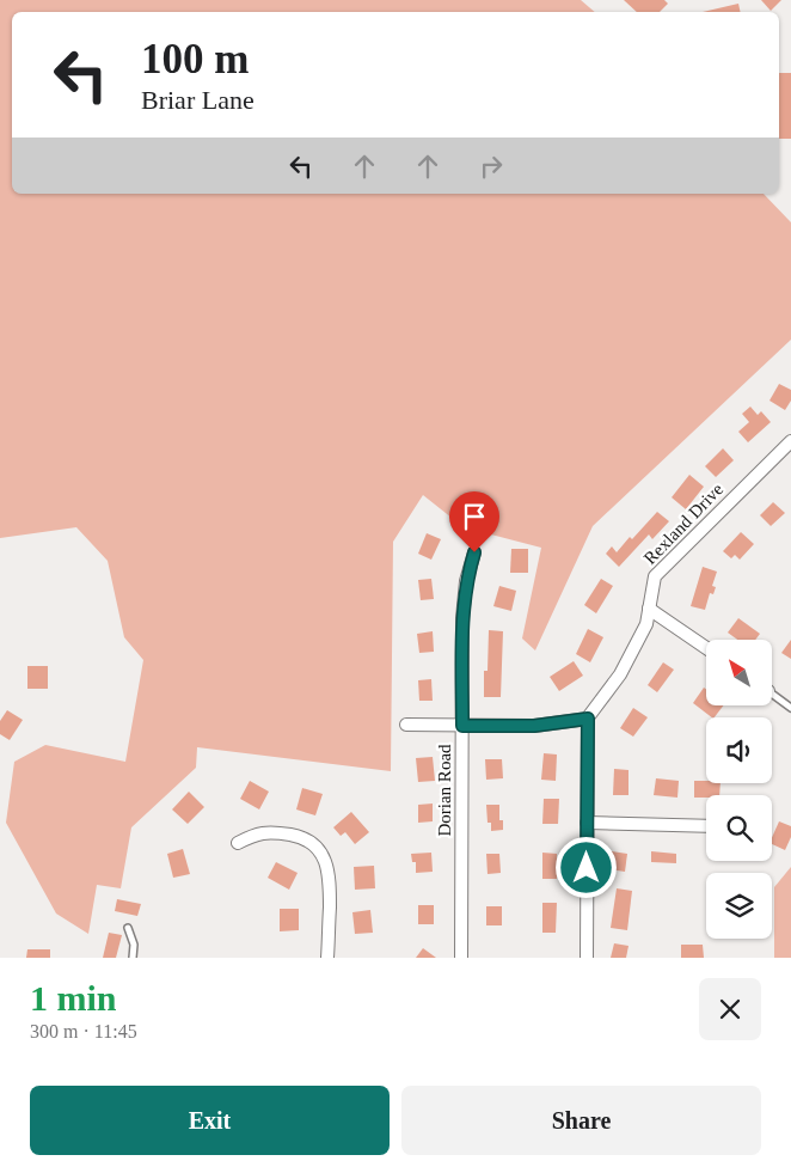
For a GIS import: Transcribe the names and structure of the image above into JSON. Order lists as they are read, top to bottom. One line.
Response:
{"streets":{"street":["Rexland Drive","Dorian Road"]},"north":"top left","page":{"turn":["100 m","Briar Lane"],"heading":["1 min","300 m · 11:45"],"buttons":["Exit","Share"]}}
